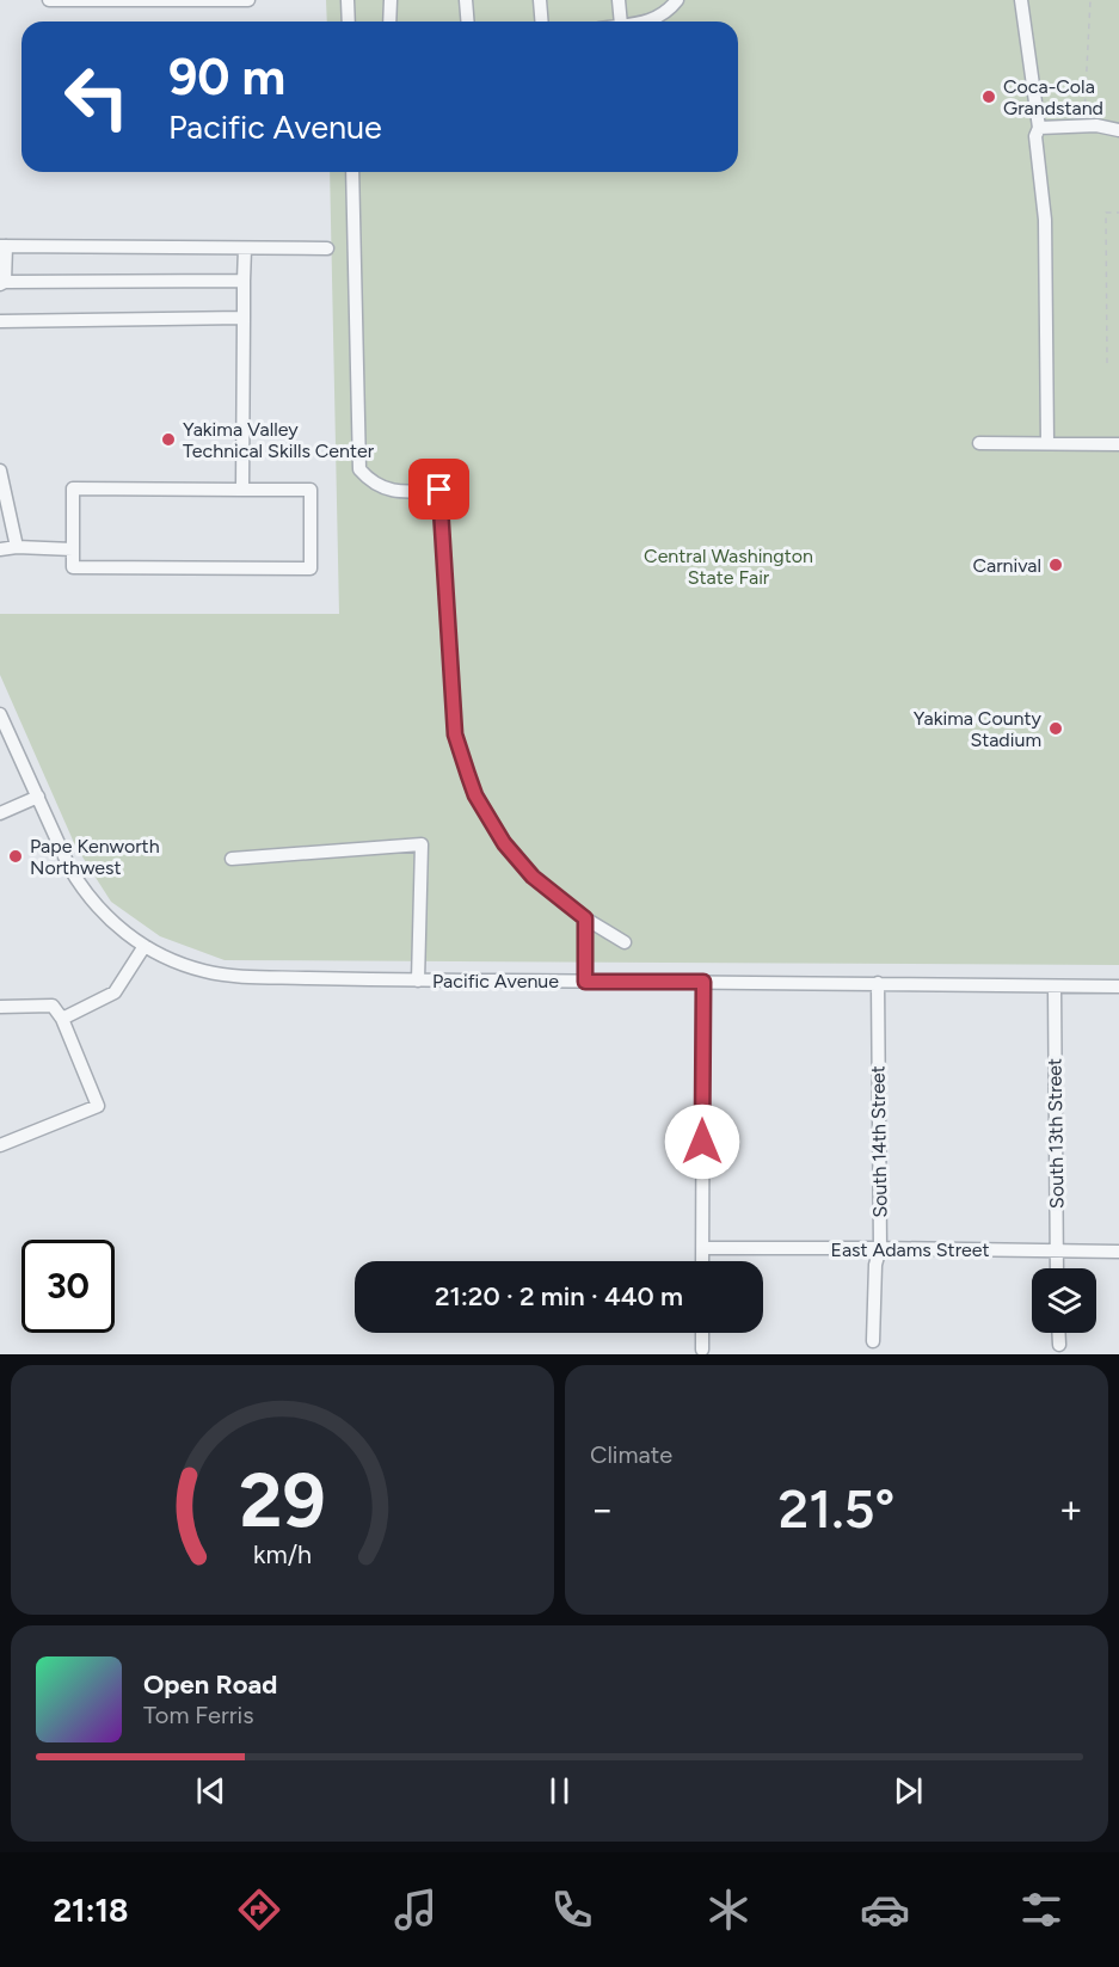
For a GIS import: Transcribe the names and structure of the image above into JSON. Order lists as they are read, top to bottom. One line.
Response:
{"streets":{"street":["Pacific Avenue","South 13th Street","South 14th Street","East Adams Street"]},"crossings":[["Pacific Avenue","South 13th Street"],["Pacific Avenue","South 14th Street"],["South 13th Street","East Adams Street"],["South 14th Street","East Adams Street"]],"parks":["Central Washington State Fair"],"places":["Coca-Cola Grandstand","Yakima Valley Technical Skills Center","Carnival","Yakima County Stadium","Pape Kenworth Northwest"],"page":{"turn":["90 m","Pacific Avenue"],"limit":"30","trip":"21:20 · 2 min · 440 m","tile":"Climate","heat":["−","21.5°","+"],"song":["Open Road","Tom Ferris"],"tabs":"21:18","gauge":["29","km/h"]}}
